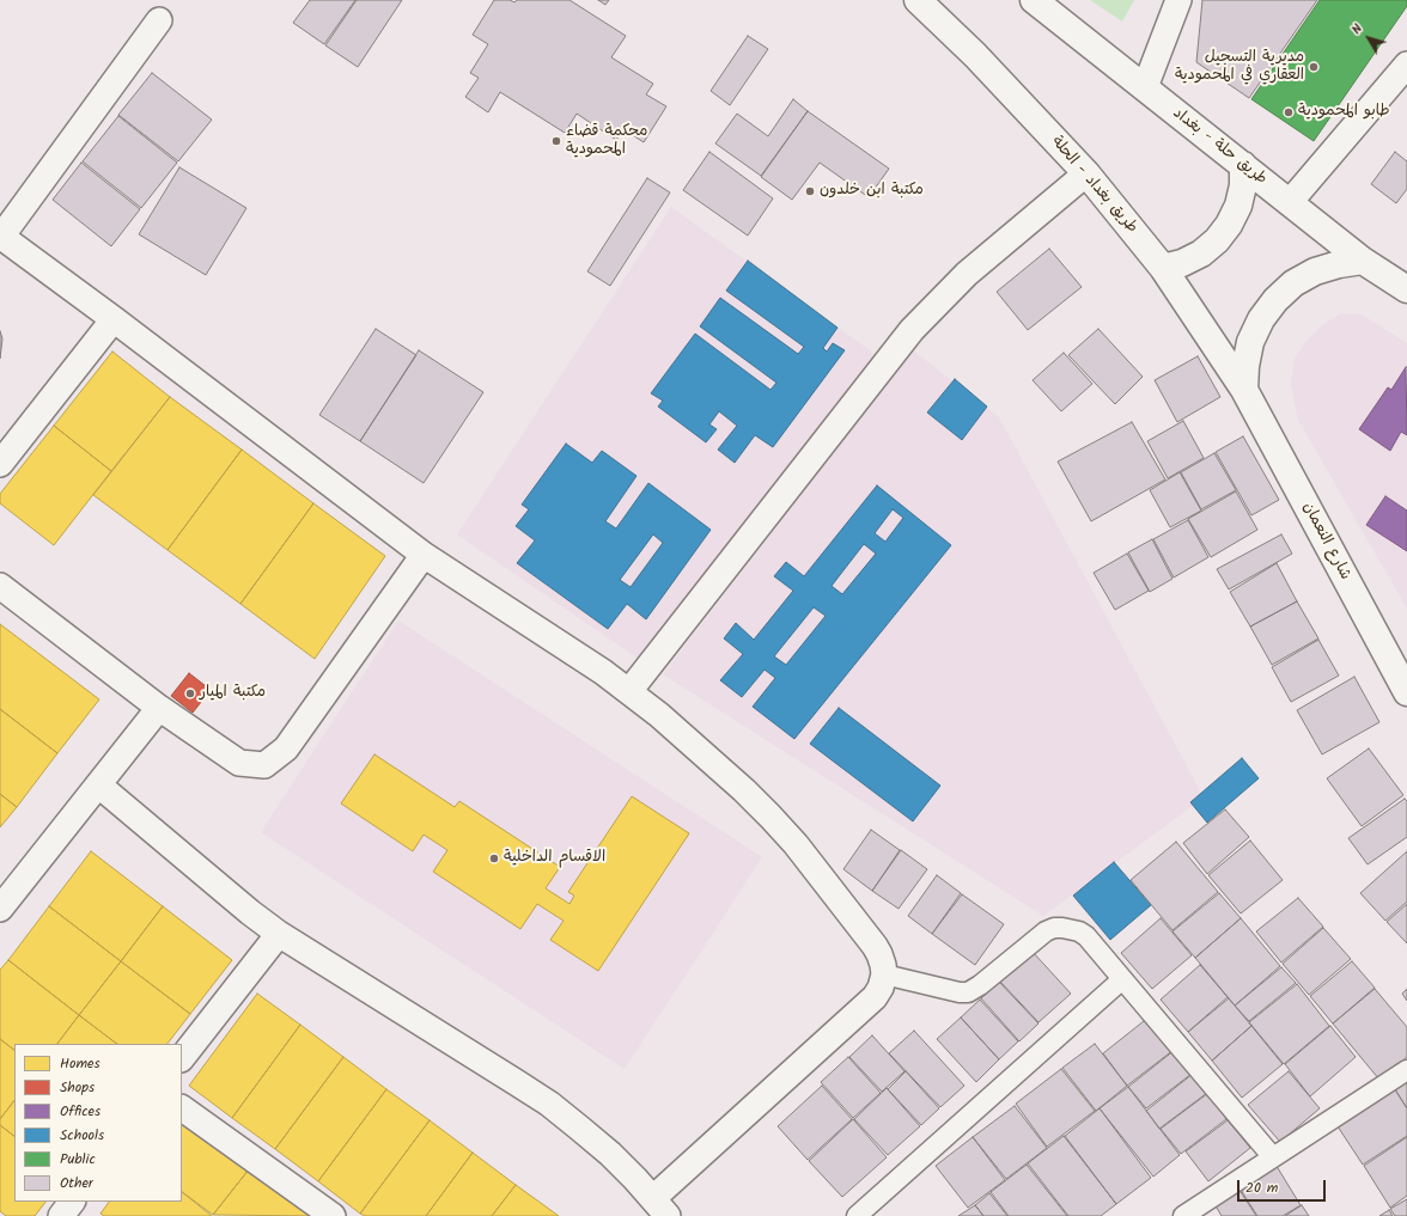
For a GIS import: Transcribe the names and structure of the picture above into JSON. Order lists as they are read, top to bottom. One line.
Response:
{"streets":{"main road":["طريق حلة - بغداد","طريق بغداد - الحلة","شارع النعمان"]},"crossings":[["طريق بغداد - الحلة","شارع النعمان"]],"places":["مديرية التسجيل العقاري في المحمودية","طابو المحمودية","محكمة قضاء المحمودية","مكتبة ابن خلدون","مكتبة الميار","الاقسام الداخلية"],"legend":["Homes","Shops","Offices","Schools","Public","Other"],"scale_bar":"20 m","north":"top left"}
